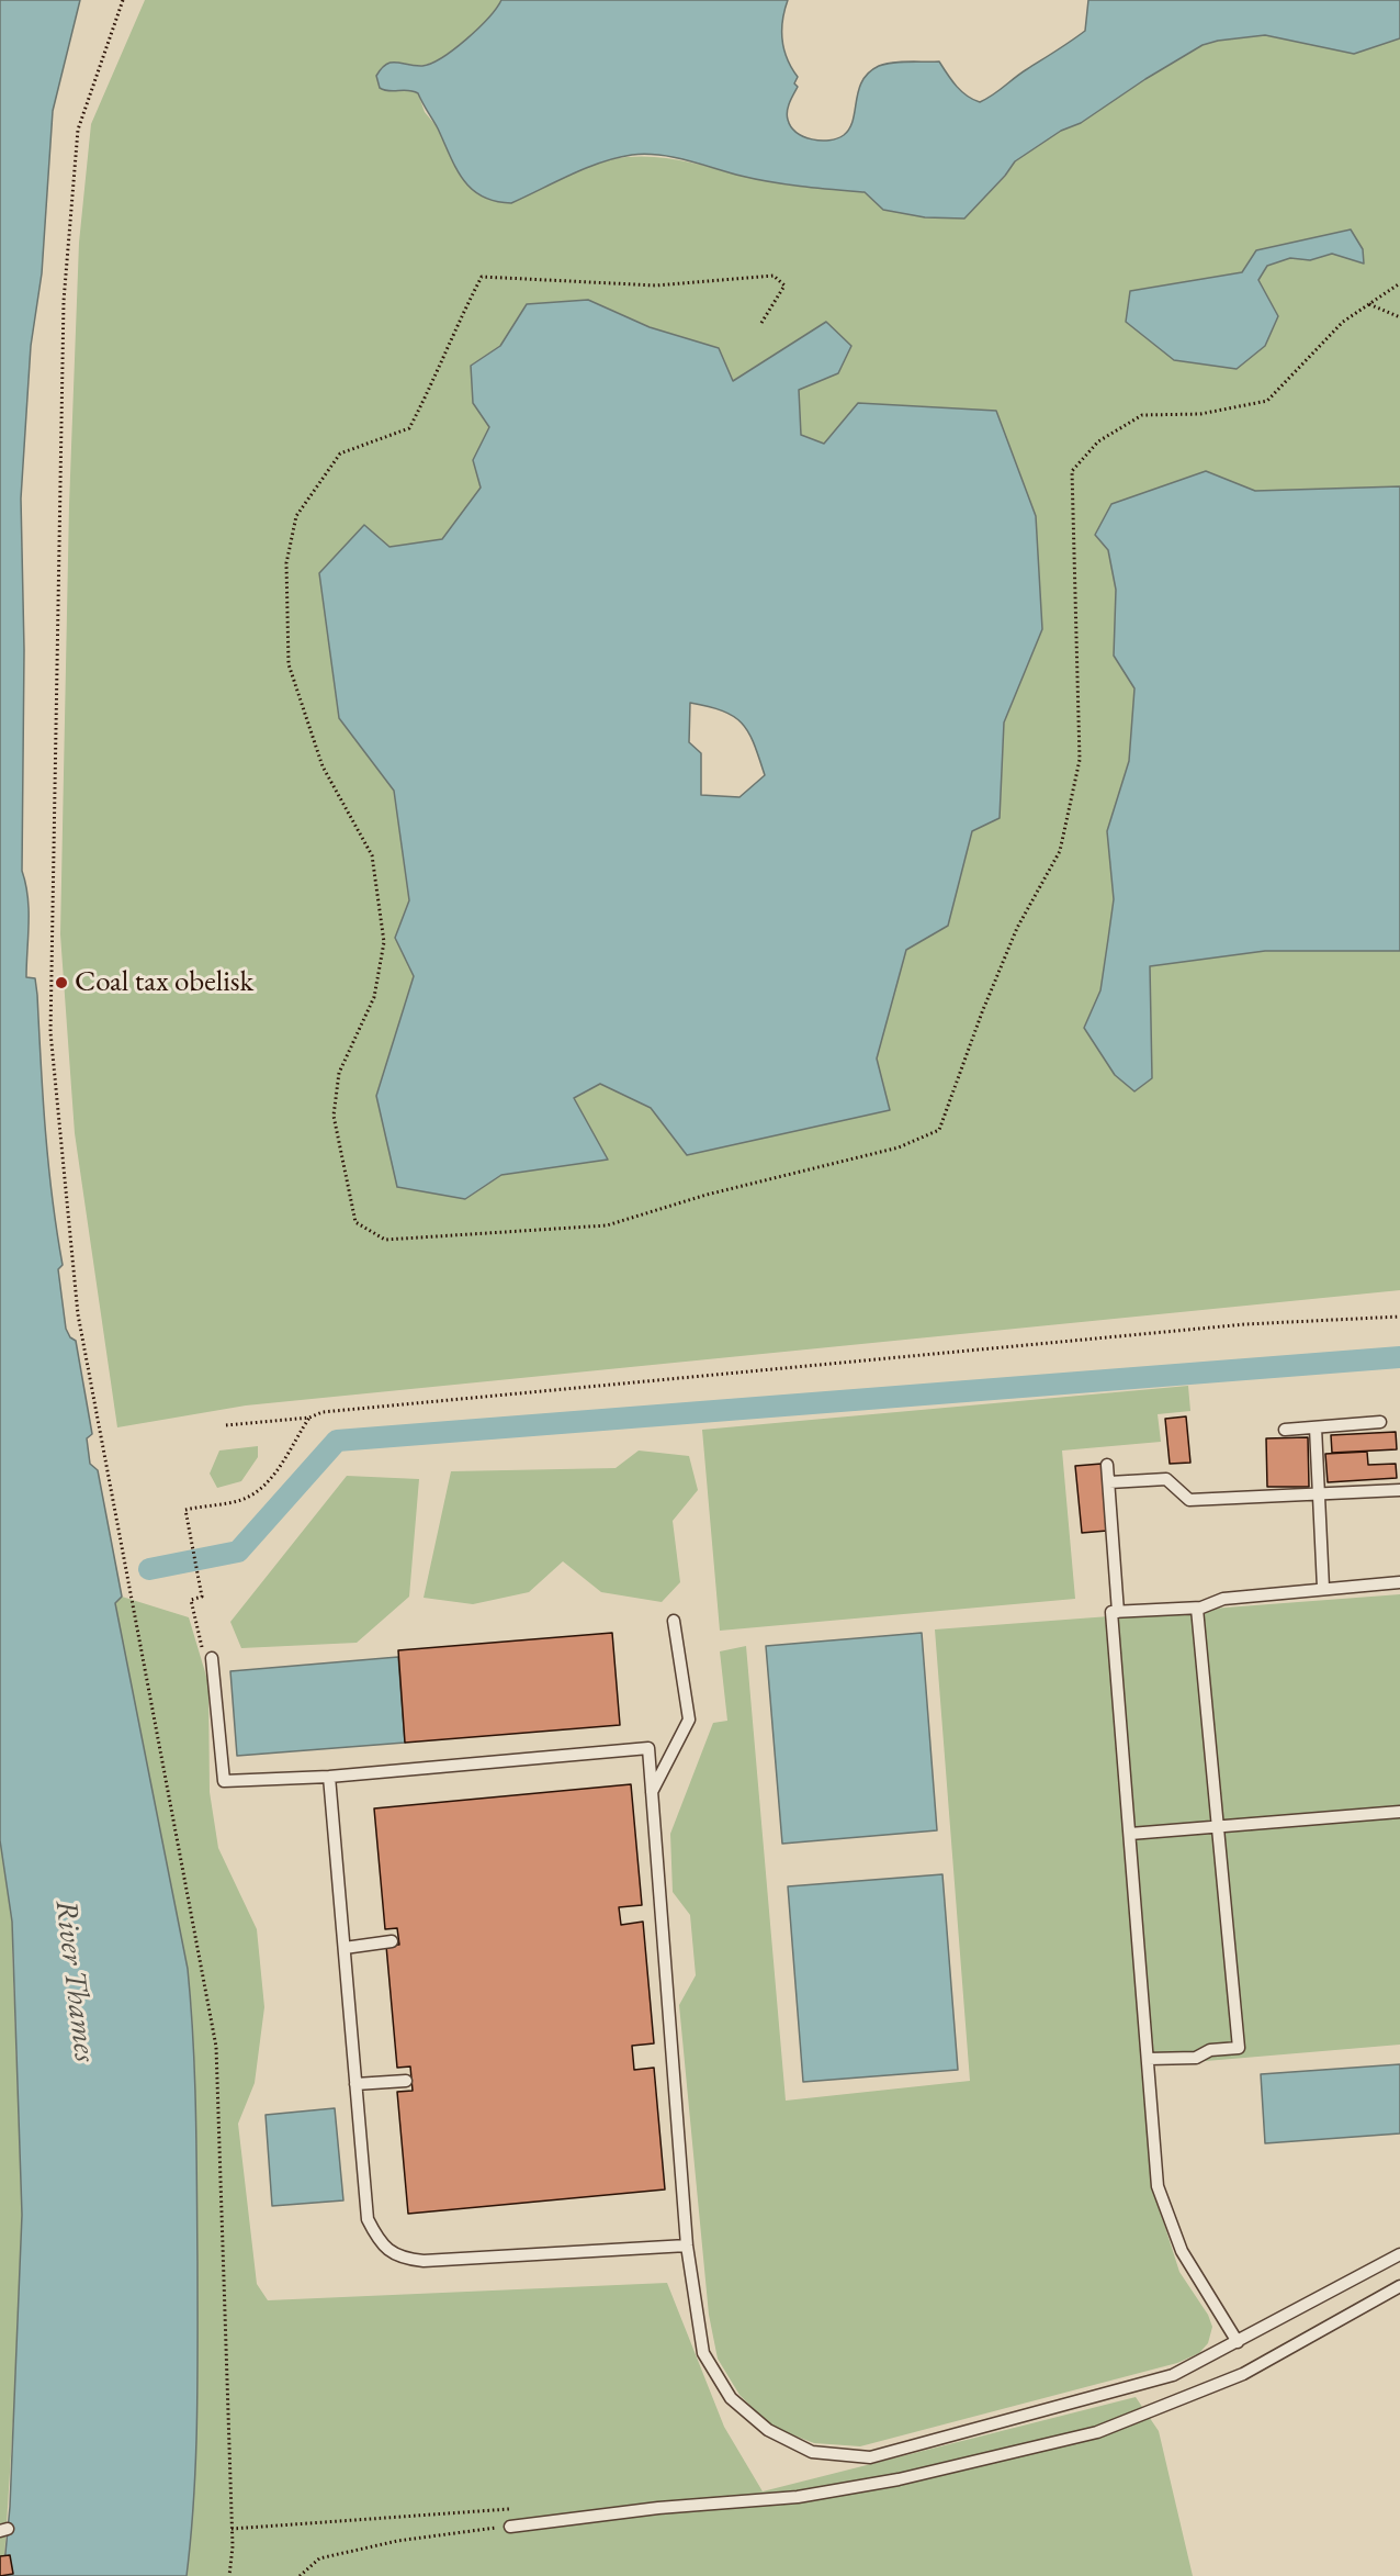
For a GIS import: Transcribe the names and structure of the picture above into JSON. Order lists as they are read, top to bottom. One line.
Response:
{"water":["River Thames"],"places":["Coal tax obelisk"]}
